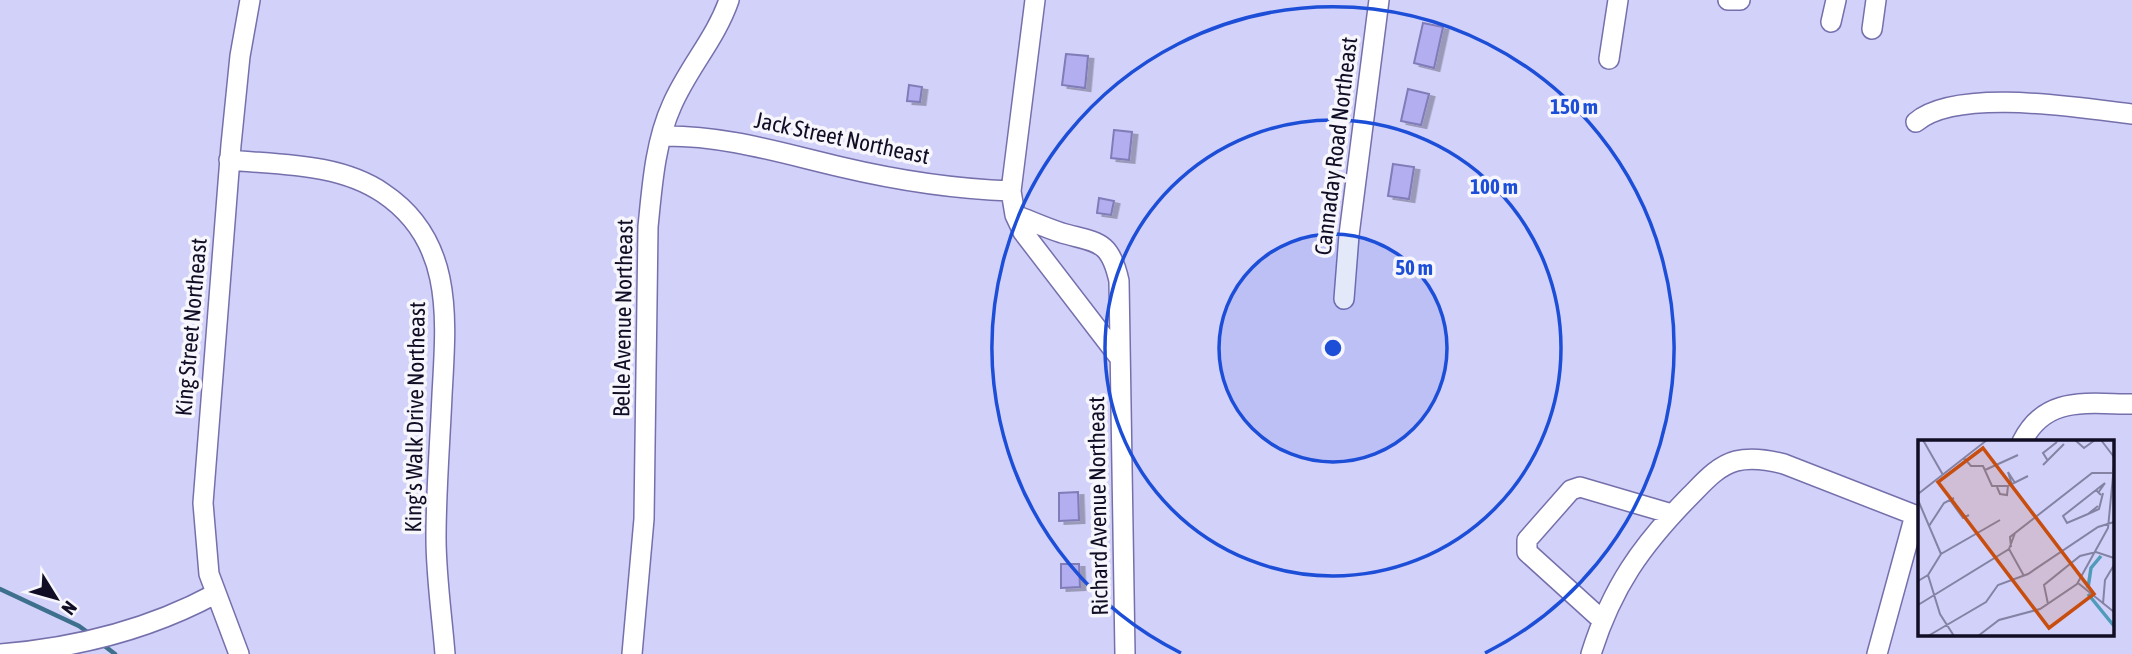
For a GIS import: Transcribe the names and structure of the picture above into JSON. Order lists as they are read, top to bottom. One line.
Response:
{"streets":{"street":["Jack Street Northeast","Cannaday Road Northeast","Belle Avenue Northeast","King Street Northeast","King's Walk Drive Northeast","Richard Avenue Northeast"]},"crossings":[["Jack Street Northeast","Belle Avenue Northeast"],["King Street Northeast","King's Walk Drive Northeast"]],"north":"bottom right","rings":["150 m","100 m","50 m"]}
